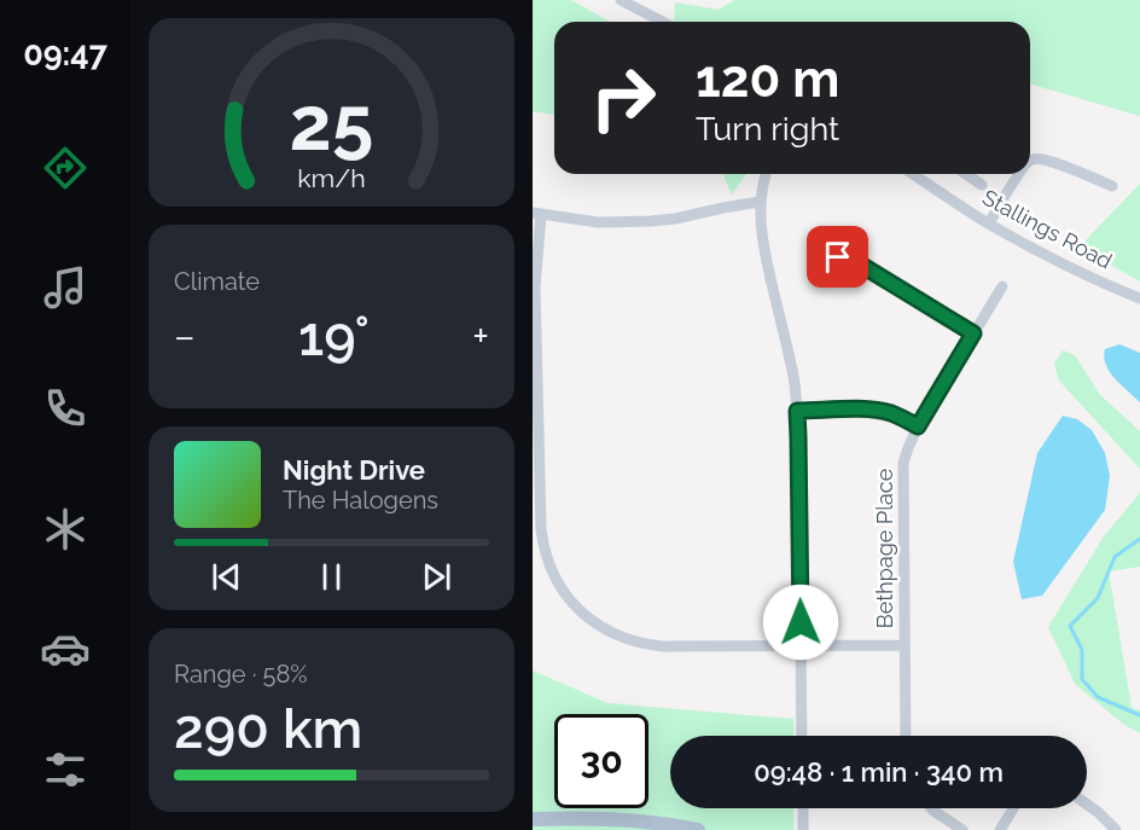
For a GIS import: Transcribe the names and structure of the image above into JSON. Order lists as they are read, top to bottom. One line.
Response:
{"streets":{"street":["Stallings Road","Bethpage Place"]},"page":{"tabs":"09:47","turn":["120 m","Turn right"],"tile":["Climate",["Range · 58%","290 km"]],"heat":["−","19°","+"],"song":["Night Drive","The Halogens"],"limit":"30","trip":"09:48 · 1 min · 340 m","gauge":["25","km/h"]}}
